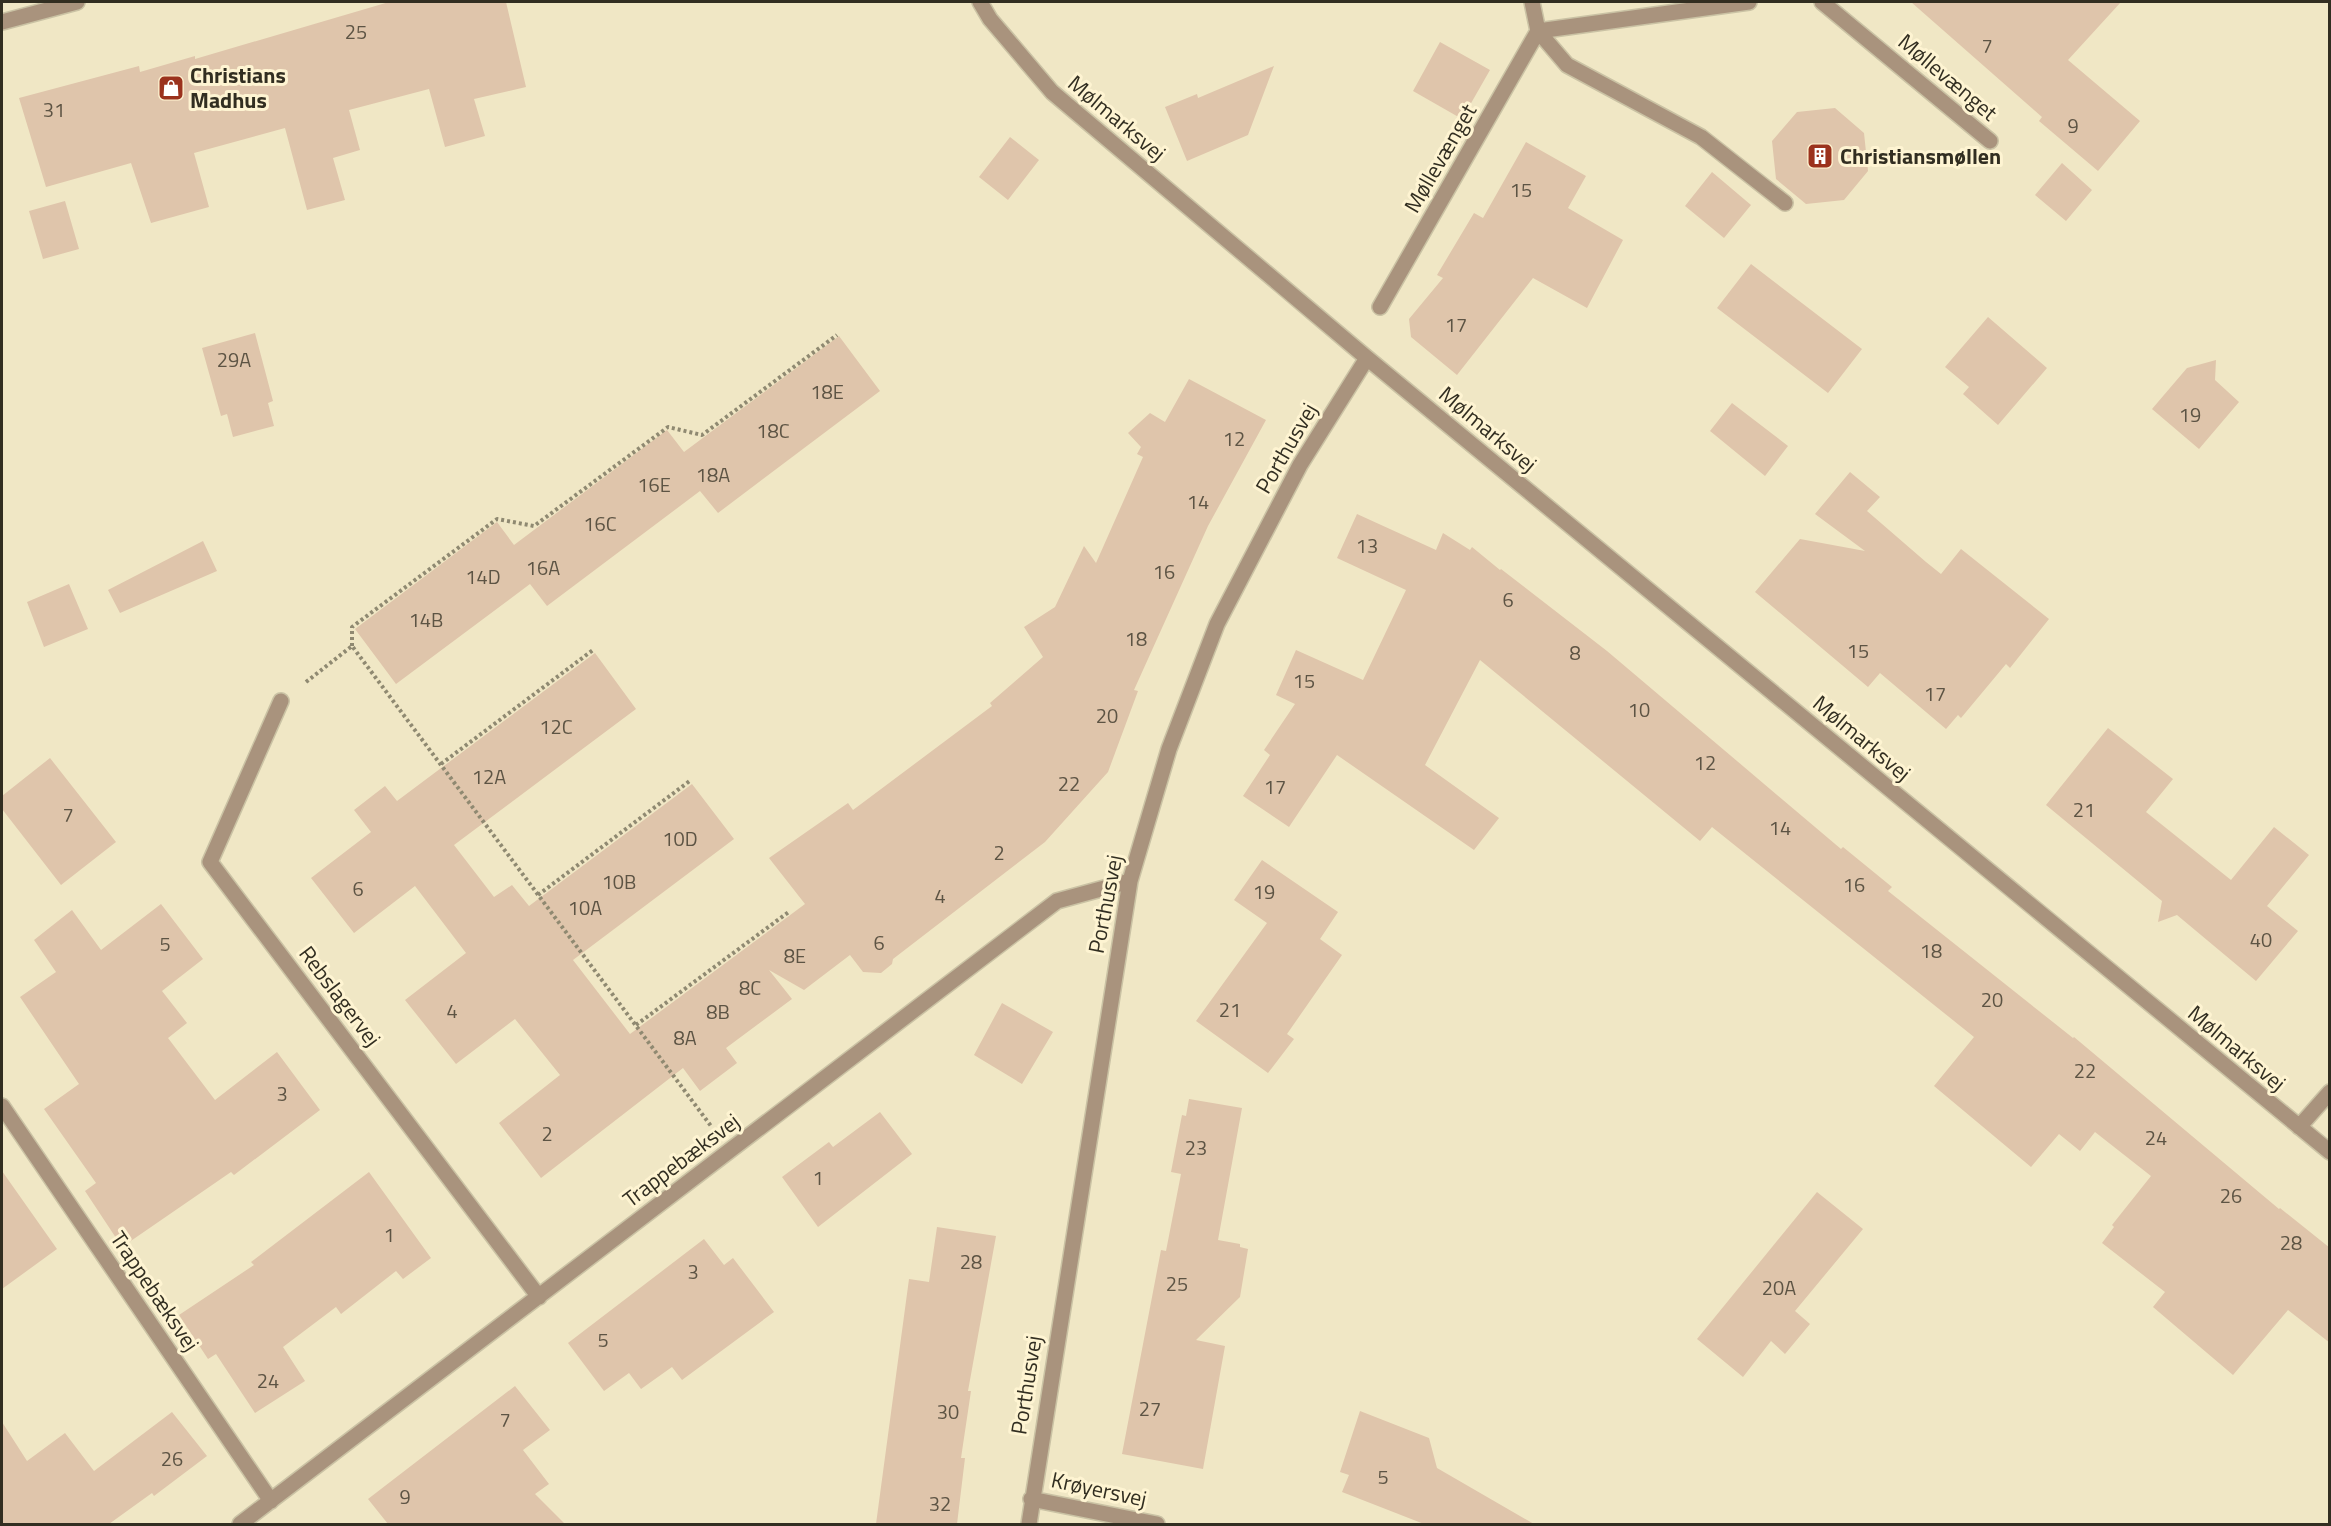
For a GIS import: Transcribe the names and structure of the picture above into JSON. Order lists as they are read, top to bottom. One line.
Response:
{"streets":{"street":["Møllevænget","Mølmarksvej","Porthusvej","Rebslagervej","Trappebæksvej","Krøyersvej"]},"crossings":[["Mølmarksvej","Porthusvej"],["Porthusvej","Trappebæksvej"],["Porthusvej","Krøyersvej"],["Rebslagervej","Trappebæksvej"]],"places":{"shop":["Christians Madhus"],"building":["Christiansmøllen"]},"house_numbers":["25","7","31","9","15","17","29A","18E","19","18C","12","18A","16E","14","16C","13","16A","16","14D","6","14B","18","15","8","15","17","10","20","12C","12","12A","22","17","21","7","14","10D","2","10B","16","6","19","4","10A","40","6","5","18","8E","8C","20","21","4","8B","8A","22","3","2","24","23","1","26","1","28","28","3","25","20A","5","24","27","30","7","26","5","9","32"]}
